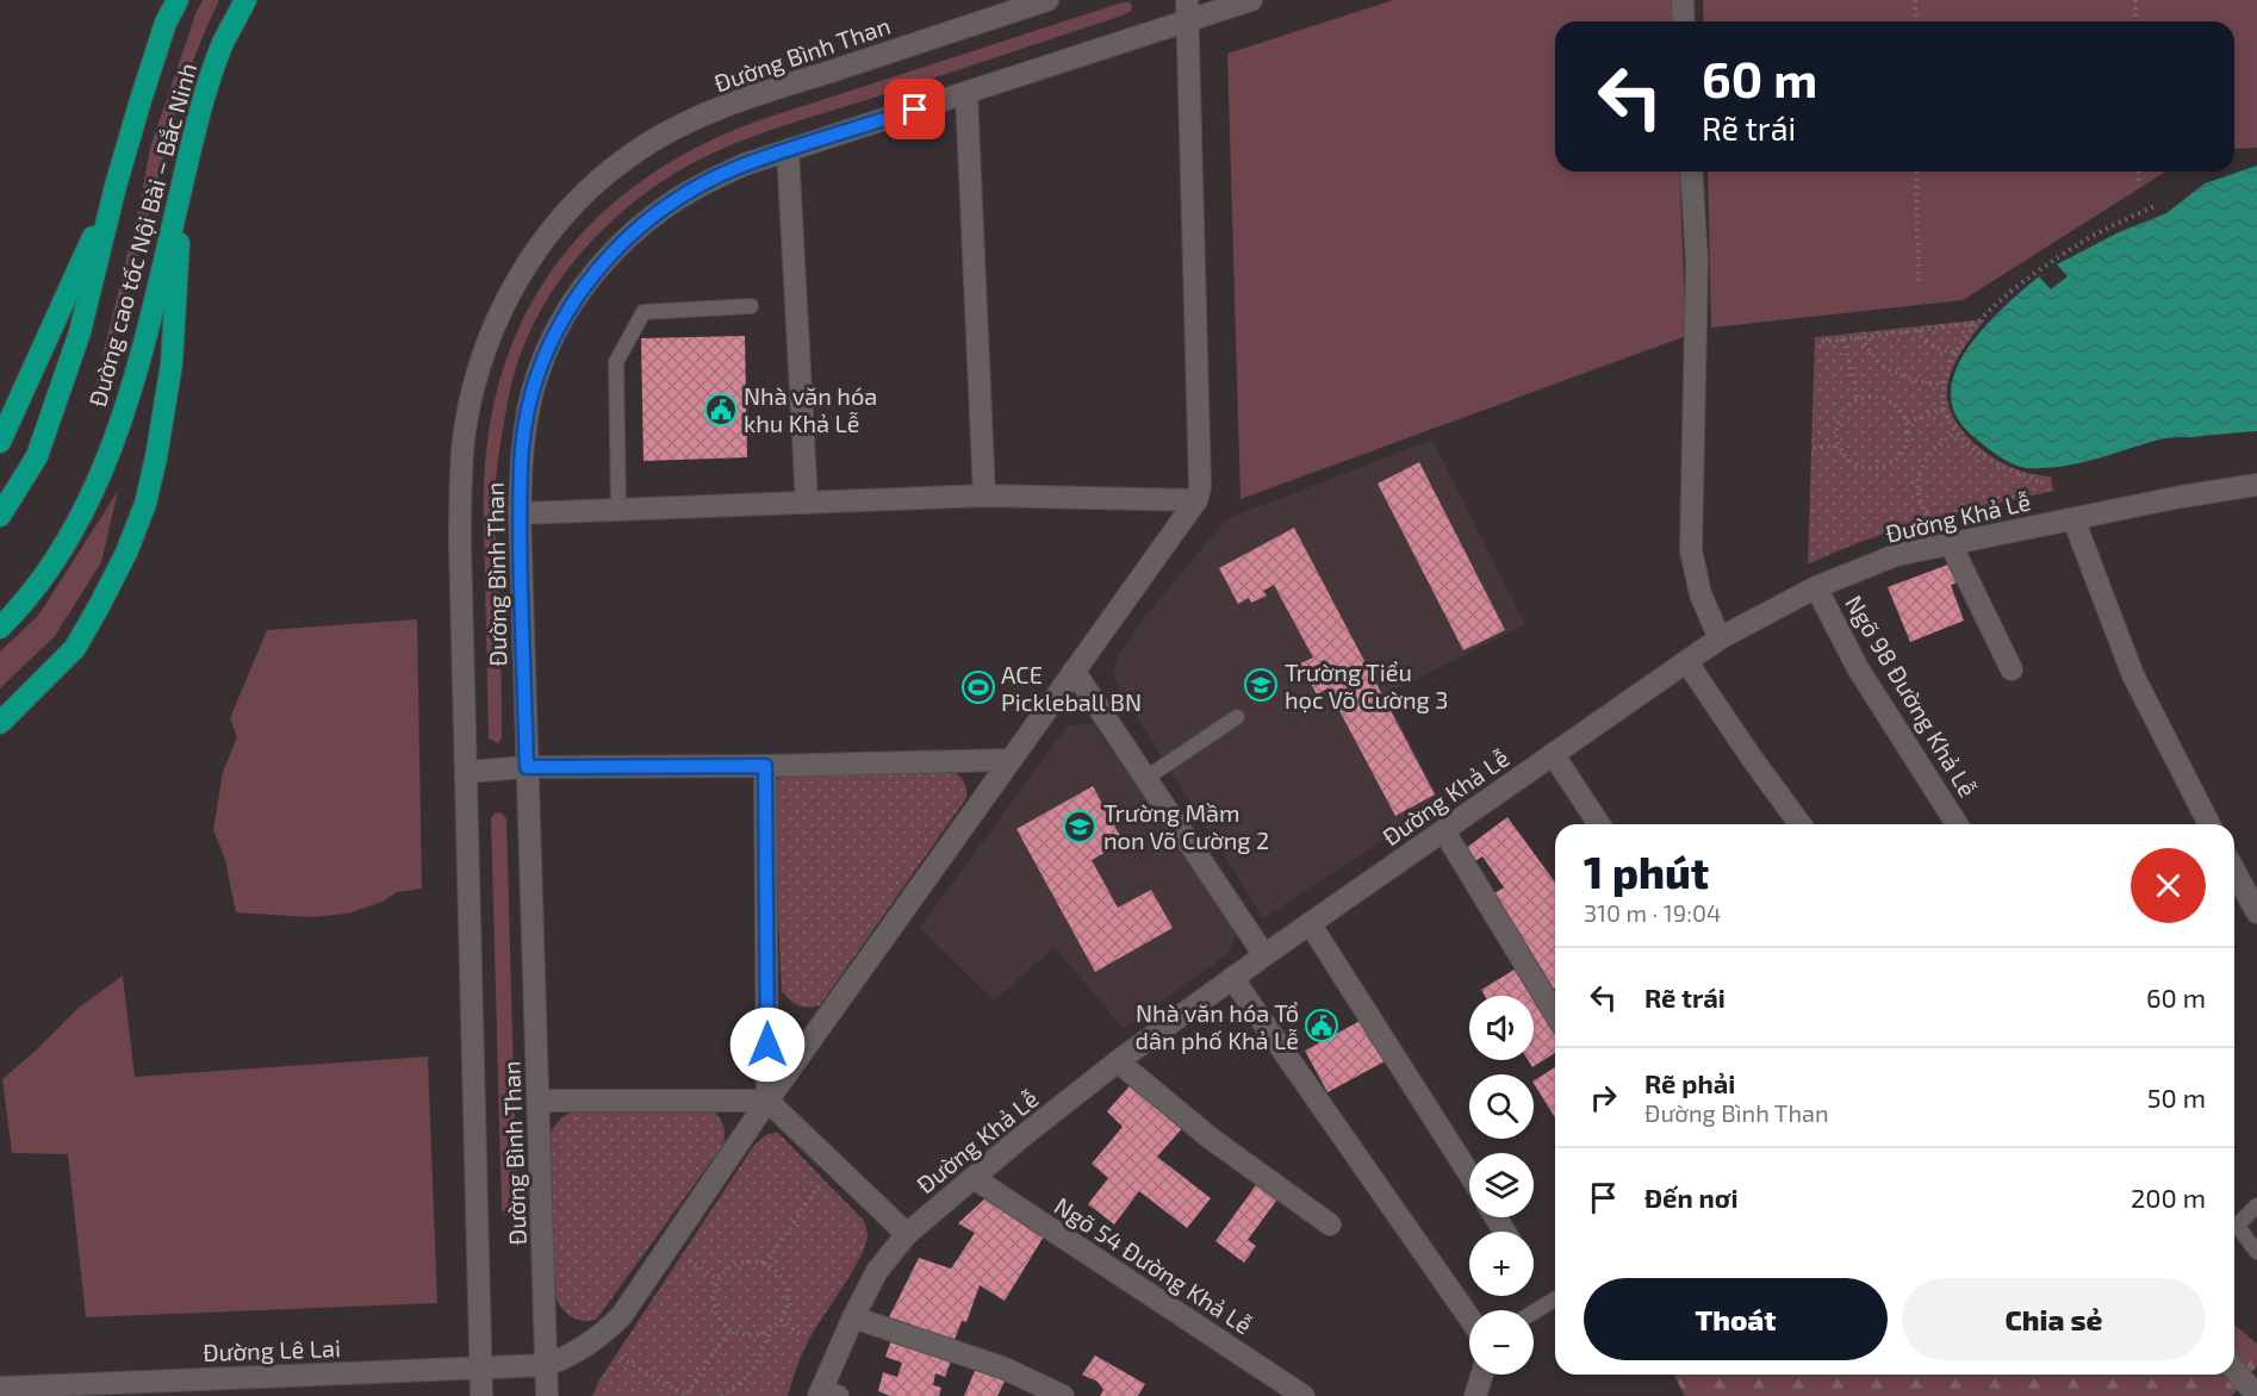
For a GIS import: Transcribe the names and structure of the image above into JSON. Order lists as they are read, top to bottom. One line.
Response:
{"streets":{"highway":["Đường cao tốc Nội Bài – Bắc Ninh"],"street":["Đường Bình Than","Đường Khả Lễ","Ngõ 98 Đường Khả Lễ","Ngõ 54 Đường Khả Lễ","Đường Lê Lai"]},"crossings":[["Đường Bình Than","Đường Lê Lai"],["Đường Khả Lễ","Ngõ 98 Đường Khả Lễ"],["Đường Khả Lễ","Ngõ 54 Đường Khả Lễ"]],"places":{"public building":["Nhà văn hóa khu Khả Lễ","Nhà văn hóa Tổ dân phố Khả Lễ"],"school or university":["Trường Tiểu học Võ Cường 3","Trường Mầm non Võ Cường 2"],"sports":["ACE Pickleball BN"]},"page":{"turn":["60 m","Rẽ trái"],"heading":["1 phút","310 m · 19:04"],"list":[{"name":"Rẽ trái","value":"60 m"},{"name":"Rẽ phải","note":"Đường Bình Than","value":"50 m"},{"name":"Đến nơi","value":"200 m"}],"map_buttons":["+","−"],"buttons":["Thoát","Chia sẻ"]}}
